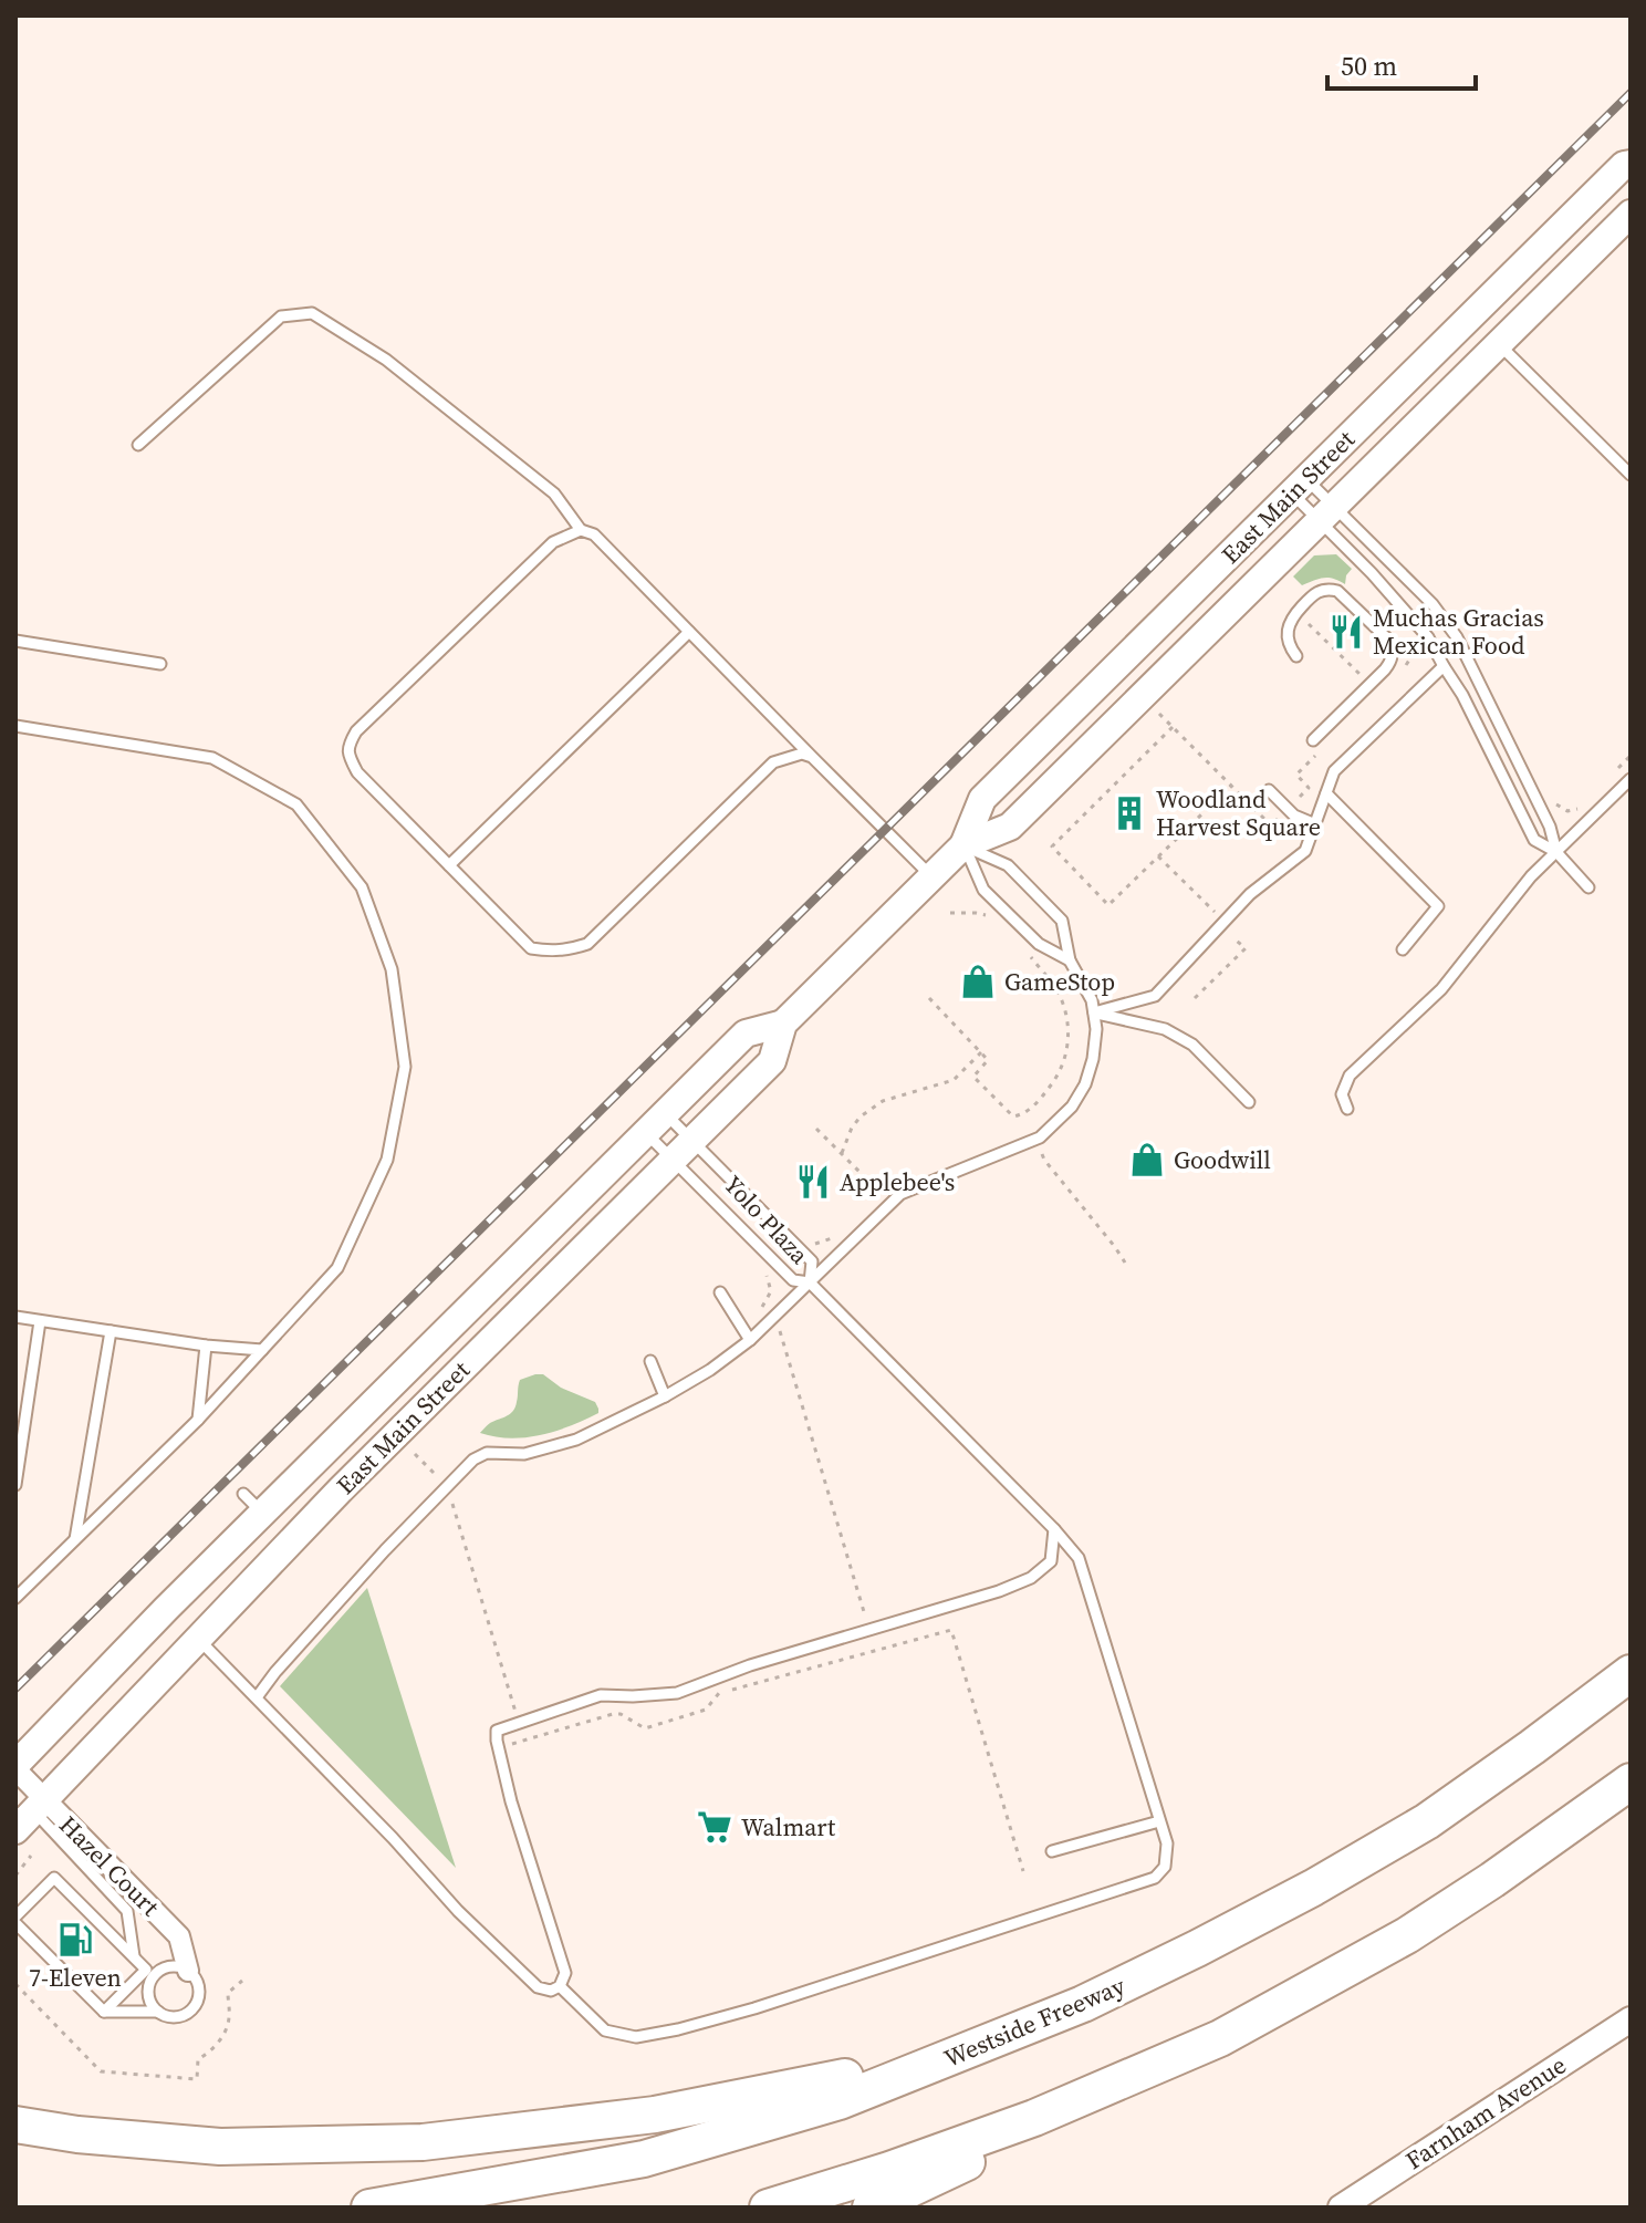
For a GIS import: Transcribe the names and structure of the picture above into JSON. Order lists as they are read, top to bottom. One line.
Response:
{"streets":{"highway":["Westside Freeway"],"main road":["East Main Street"],"street":["Hazel Court","Farnham Avenue"],"lane":["Yolo Plaza"]},"crossings":[["East Main Street","Yolo Plaza"],["East Main Street","Hazel Court"]],"places":{"restaurant":["Muchas Gracias Mexican Food","Applebee's"],"building":["Woodland Harvest Square"],"shop":["GameStop","Goodwill"],"supermarket":["Walmart"],"fuel station":["7-Eleven"]},"scale_bar":"50 m"}
